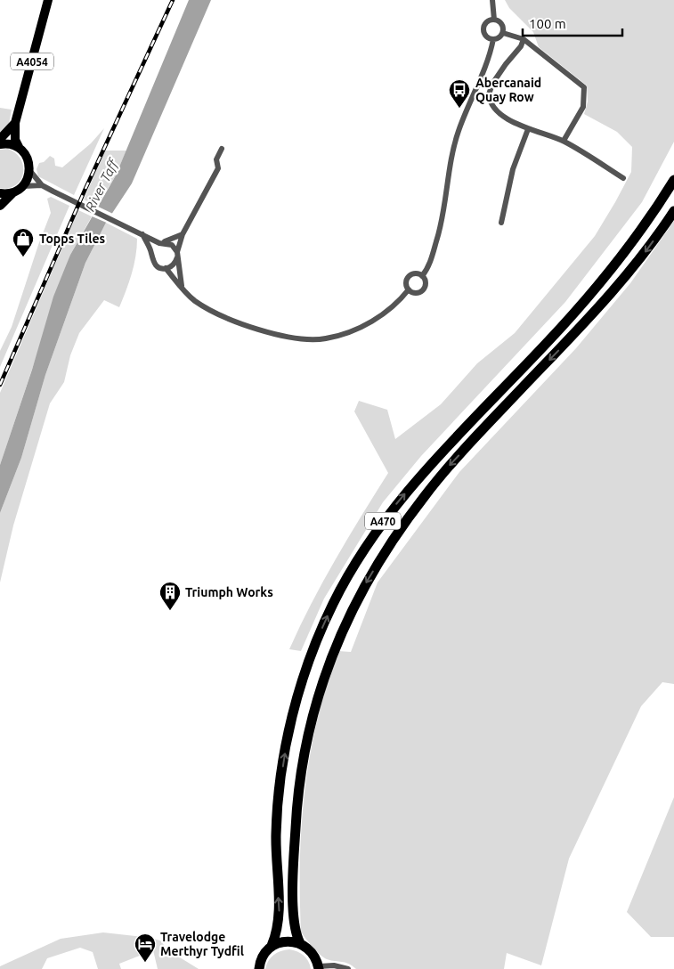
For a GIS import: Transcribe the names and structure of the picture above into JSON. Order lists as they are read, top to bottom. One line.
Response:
{"streets":{"highway":["A470"],"main road":["A4054"]},"water":["River Taff"],"places":{"bus stop":["Abercanaid Quay Row"],"shop":["Topps Tiles"],"building":["Triumph Works"],"hotel":["Travelodge Merthyr Tydfil"]},"scale_bar":"100 m"}
